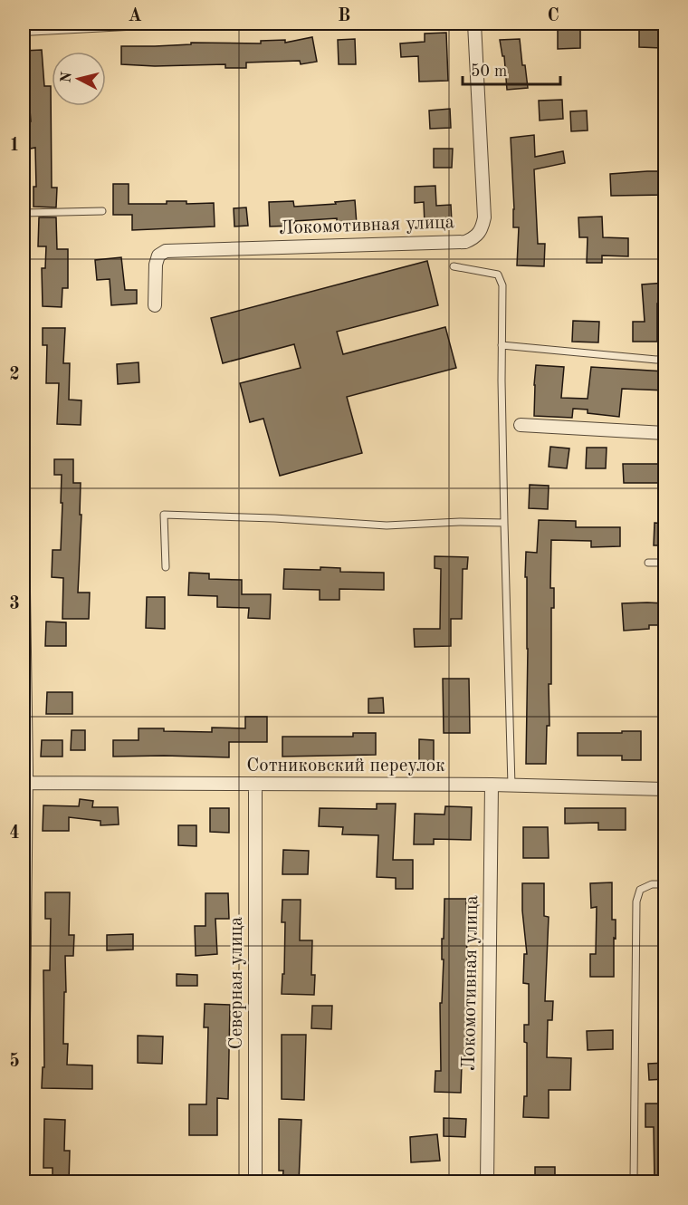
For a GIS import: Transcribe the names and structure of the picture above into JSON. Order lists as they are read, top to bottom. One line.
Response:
{"streets":{"street":["Локомотивная улица","Сотниковский переулок","Северная улица"]},"crossings":[["Локомотивная улица","Сотниковский переулок"],["Сотниковский переулок","Северная улица"]],"scale_bar":"50 m","north":"left","grid":{"columns":["A","B","C"],"rows":["1","2","3","4","5"]}}
